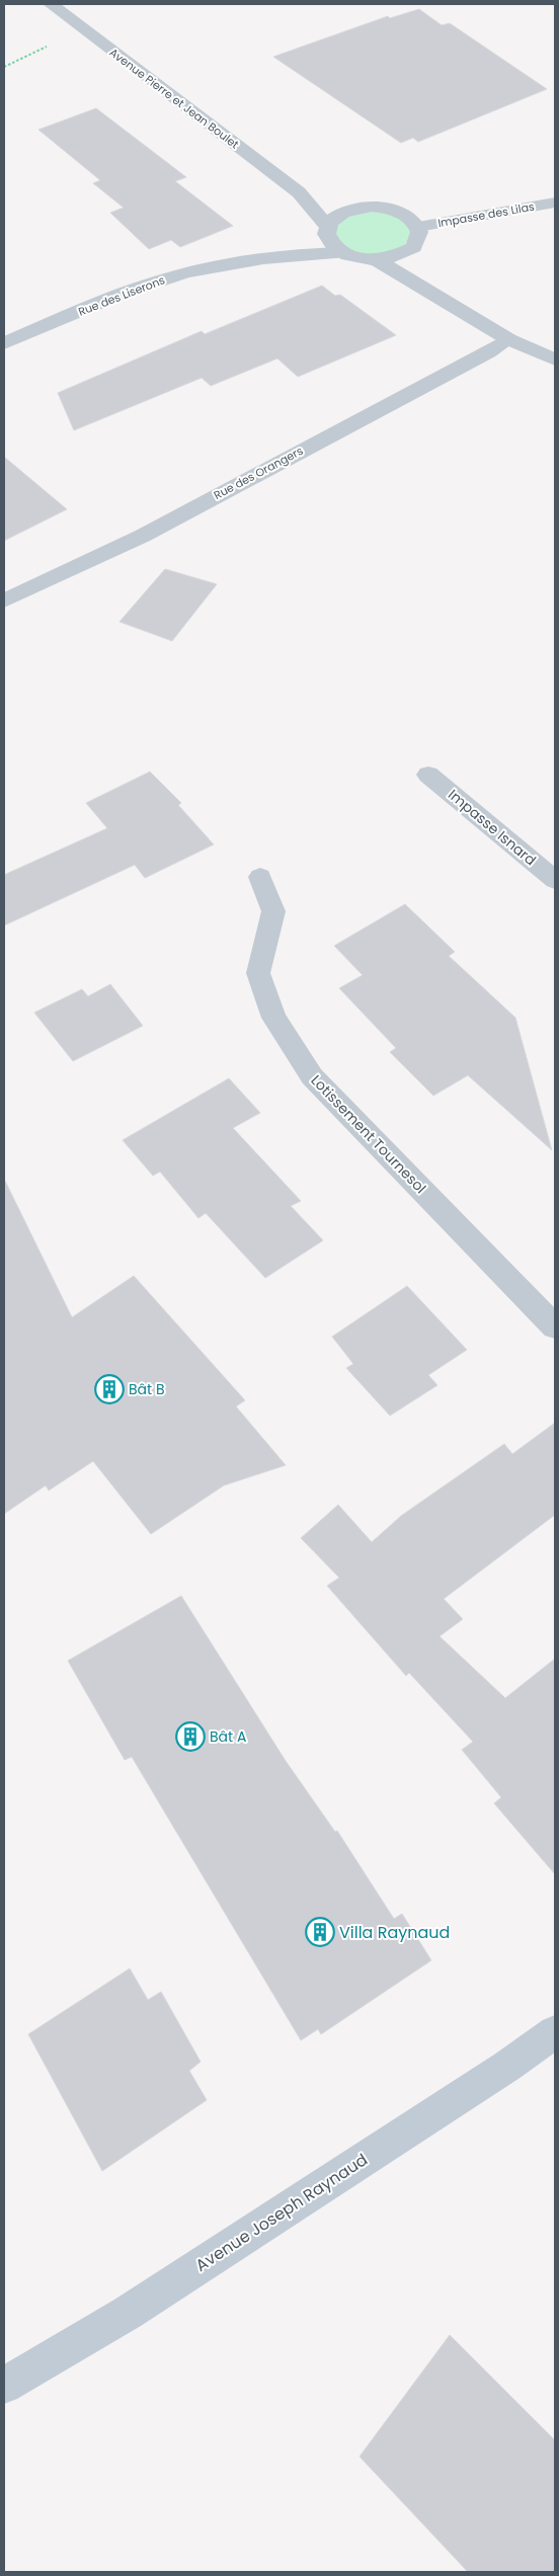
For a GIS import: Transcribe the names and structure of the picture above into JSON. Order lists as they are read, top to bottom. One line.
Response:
{"streets":{"main road":["Avenue Joseph Raynaud"],"street":["Avenue Pierre et Jean Boulet","Impasse des Lilas","Rue des Liserons","Rue des Orangers","Impasse Isnard","Lotissement Tournesol"]},"crossings":[["Avenue Pierre et Jean Boulet","Impasse des Lilas"],["Avenue Pierre et Jean Boulet","Rue des Liserons"],["Impasse des Lilas","Rue des Liserons"]],"places":{"building":["Bât B","Bât A","Villa Raynaud"]}}
